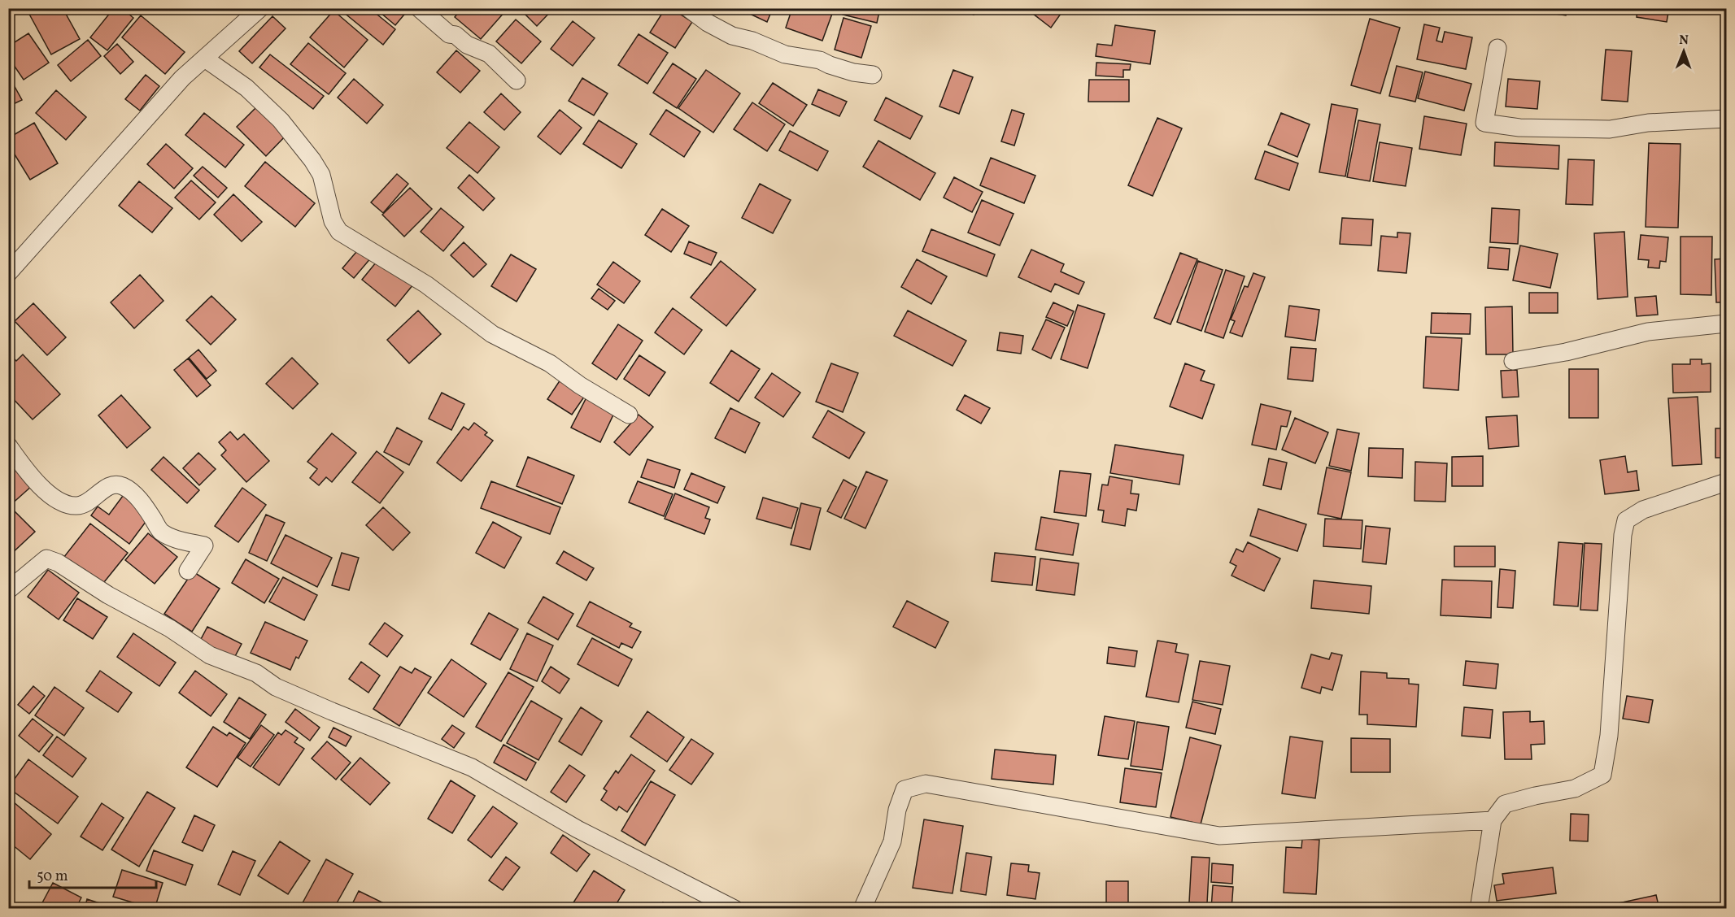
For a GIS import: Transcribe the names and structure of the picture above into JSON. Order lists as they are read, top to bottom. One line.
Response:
{"scale_bar":"50 m","north":"top"}
